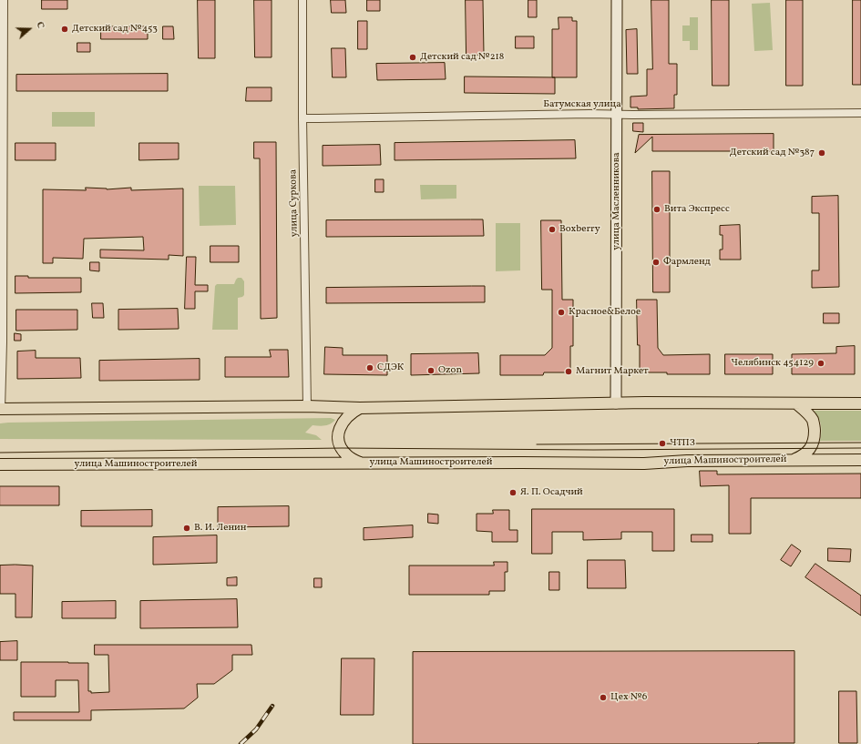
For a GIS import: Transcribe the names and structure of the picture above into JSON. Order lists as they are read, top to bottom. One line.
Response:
{"streets":{"main road":["улица Машиностроителей"],"street":["Батумская улица","улица Масленникова","улица Суркова"]},"crossings":[["Батумская улица","улица Масленникова"],["Батумская улица","улица Суркова"]],"places":["Детский сад №453","Детский сад №218","Детский сад №387","Вита Экспресс","Boxberry","Фармленд","Красное&Белое","Челябинск 454129","СДЭК","Ozon","Магнит Маркет","ЧТПЗ","Я. П. Осадчий","В. И. Ленин","Цех №6"],"north":"right"}
